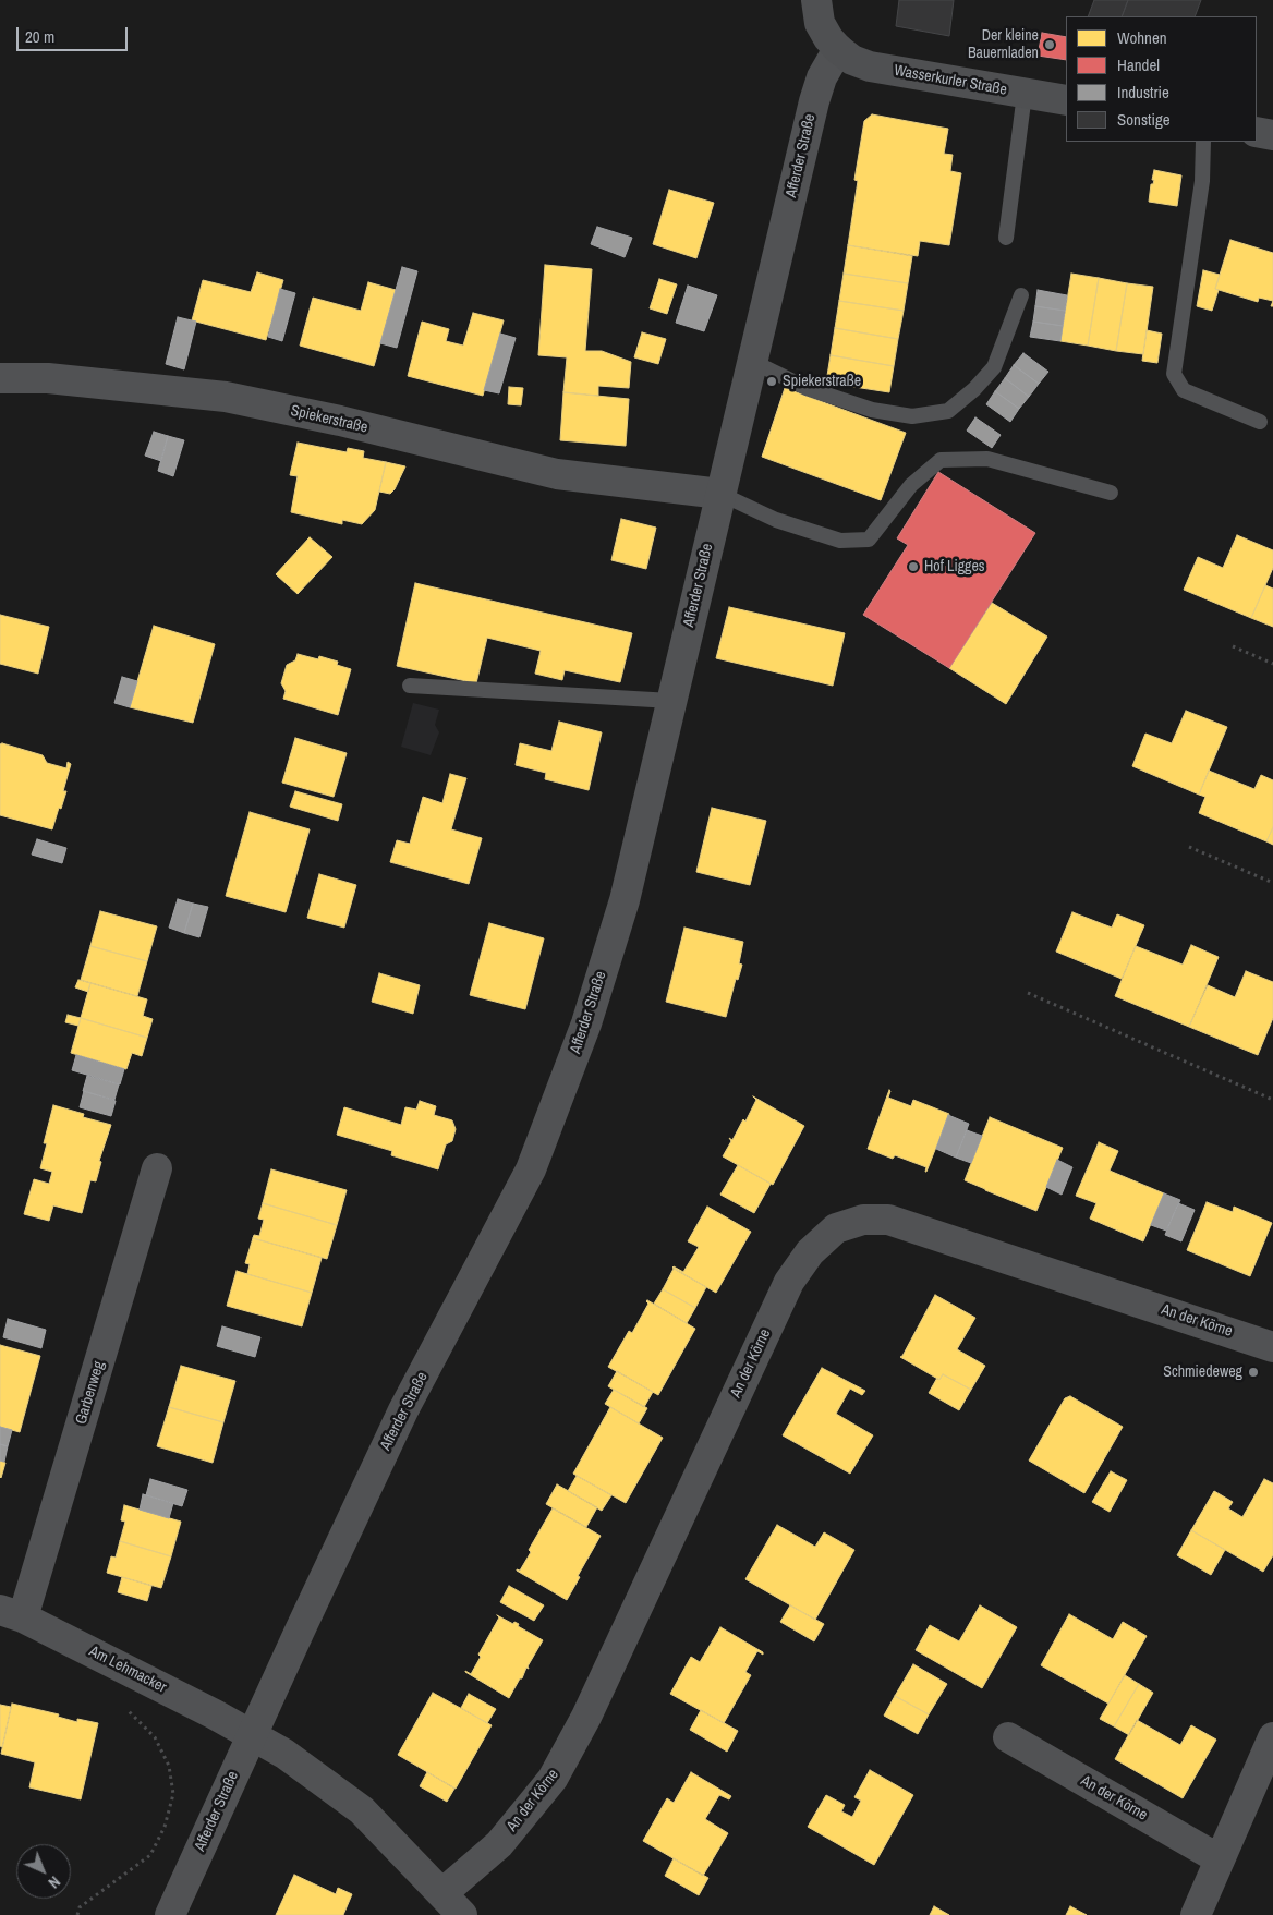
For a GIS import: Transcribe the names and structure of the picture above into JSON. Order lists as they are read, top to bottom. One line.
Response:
{"streets":{"main road":["Wasserkurler Straße"],"street":["Afferder Straße","Spiekerstraße","An der Körne","Garbenweg","Am Lehmacker"]},"crossings":[["Wasserkurler Straße","Afferder Straße"],["Afferder Straße","Spiekerstraße"],["Afferder Straße","Am Lehmacker"],["Garbenweg","Am Lehmacker"]],"places":["Der kleine Bauernladen","Spiekerstraße","Hof Ligges","Schmiedeweg"],"legend":["Wohnen","Handel","Industrie","Sonstige"],"scale_bar":"20 m","north":"bottom right"}
